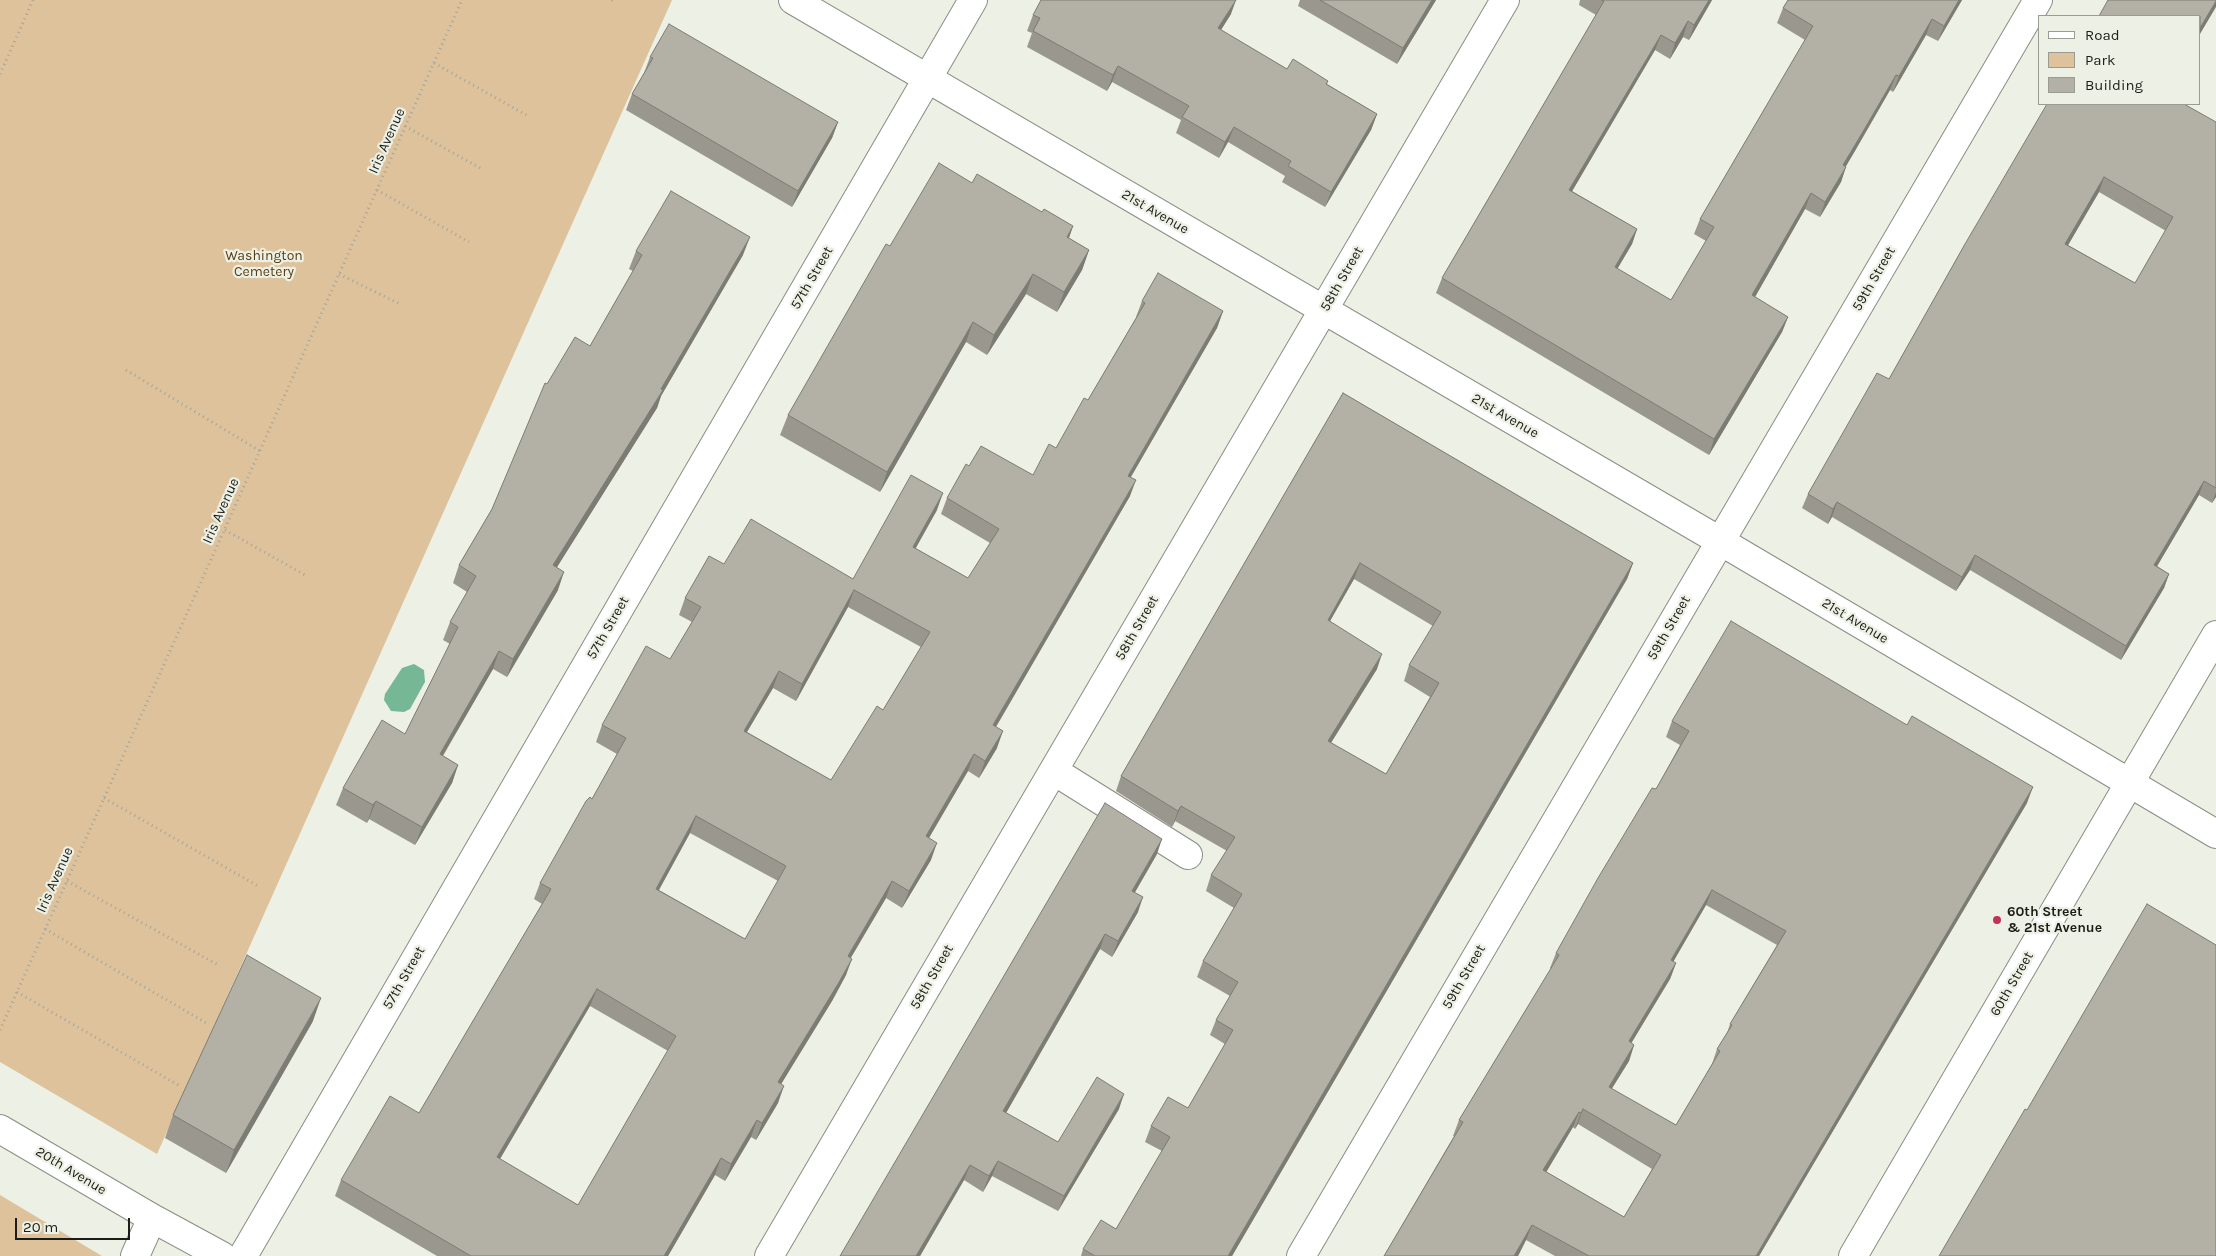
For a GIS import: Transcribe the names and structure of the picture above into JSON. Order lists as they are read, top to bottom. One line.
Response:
{"streets":{"street":["21st Avenue","57th Street","58th Street","59th Street","60th Street","20th Avenue"],"path":["Iris Avenue"]},"crossings":[["21st Avenue","57th Street"],["21st Avenue","58th Street"],["21st Avenue","59th Street"],["21st Avenue","60th Street"]],"parks":["Washington Cemetery"],"places":["60th Street & 21st Avenue"],"legend":["Road","Park","Building"],"scale_bar":"20 m"}
